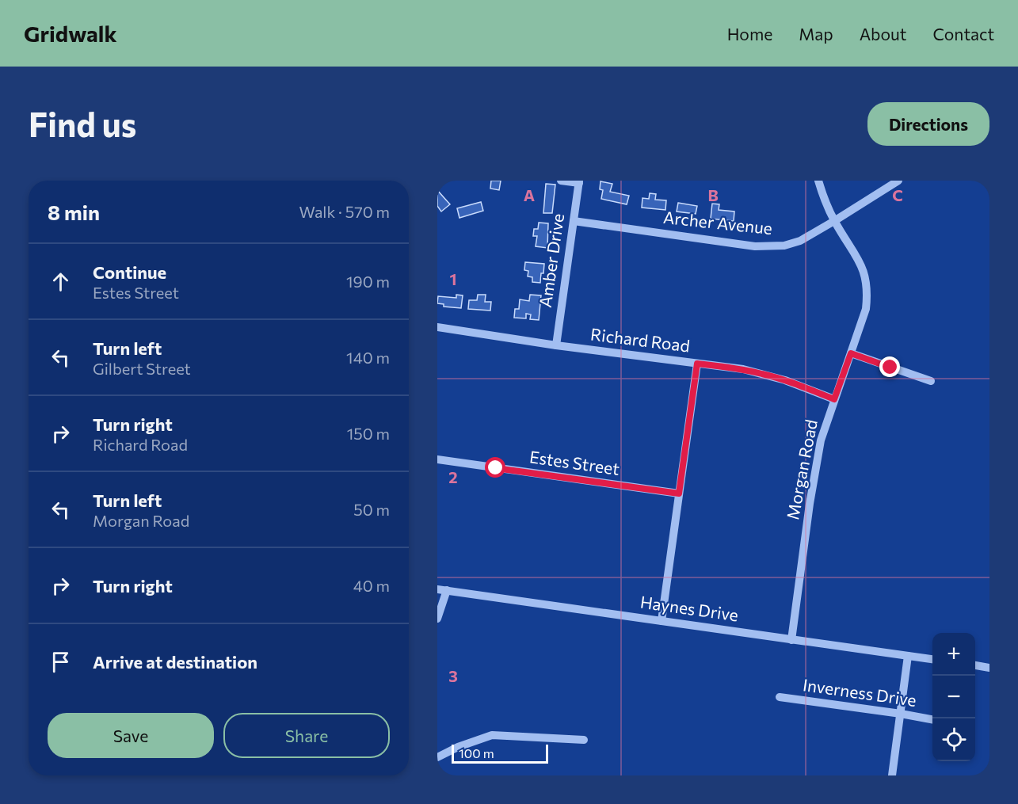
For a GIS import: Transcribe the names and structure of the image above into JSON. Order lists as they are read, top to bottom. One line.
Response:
{"streets":{"street":["Archer Avenue","Amber Drive","Richard Road","Estes Street","Morgan Road","Haynes Drive","Inverness Drive"]},"crossings":[["Archer Avenue","Amber Drive"],["Archer Avenue","Morgan Road"],["Amber Drive","Richard Road"],["Richard Road","Morgan Road"],["Morgan Road","Haynes Drive"]],"scale_bar":"100 m","page":{"header":"Gridwalk","nav":["Home","Map","About","Contact"],"buttons":["Directions",["Save","Share"]],"title":"Find us","heading":["8 min","Walk · 570 m"],"list":[["Continue","Estes Street","190 m"],["Turn left","Gilbert Street","140 m"],["Turn right","Richard Road","150 m"],["Turn left","Morgan Road","50 m"],["Turn right","40 m"],"Arrive at destination"],"map_buttons":["+","−"],"scale":"100 m"},"grid":{"columns":["A","B","C"],"rows":["1","2","3"]}}
